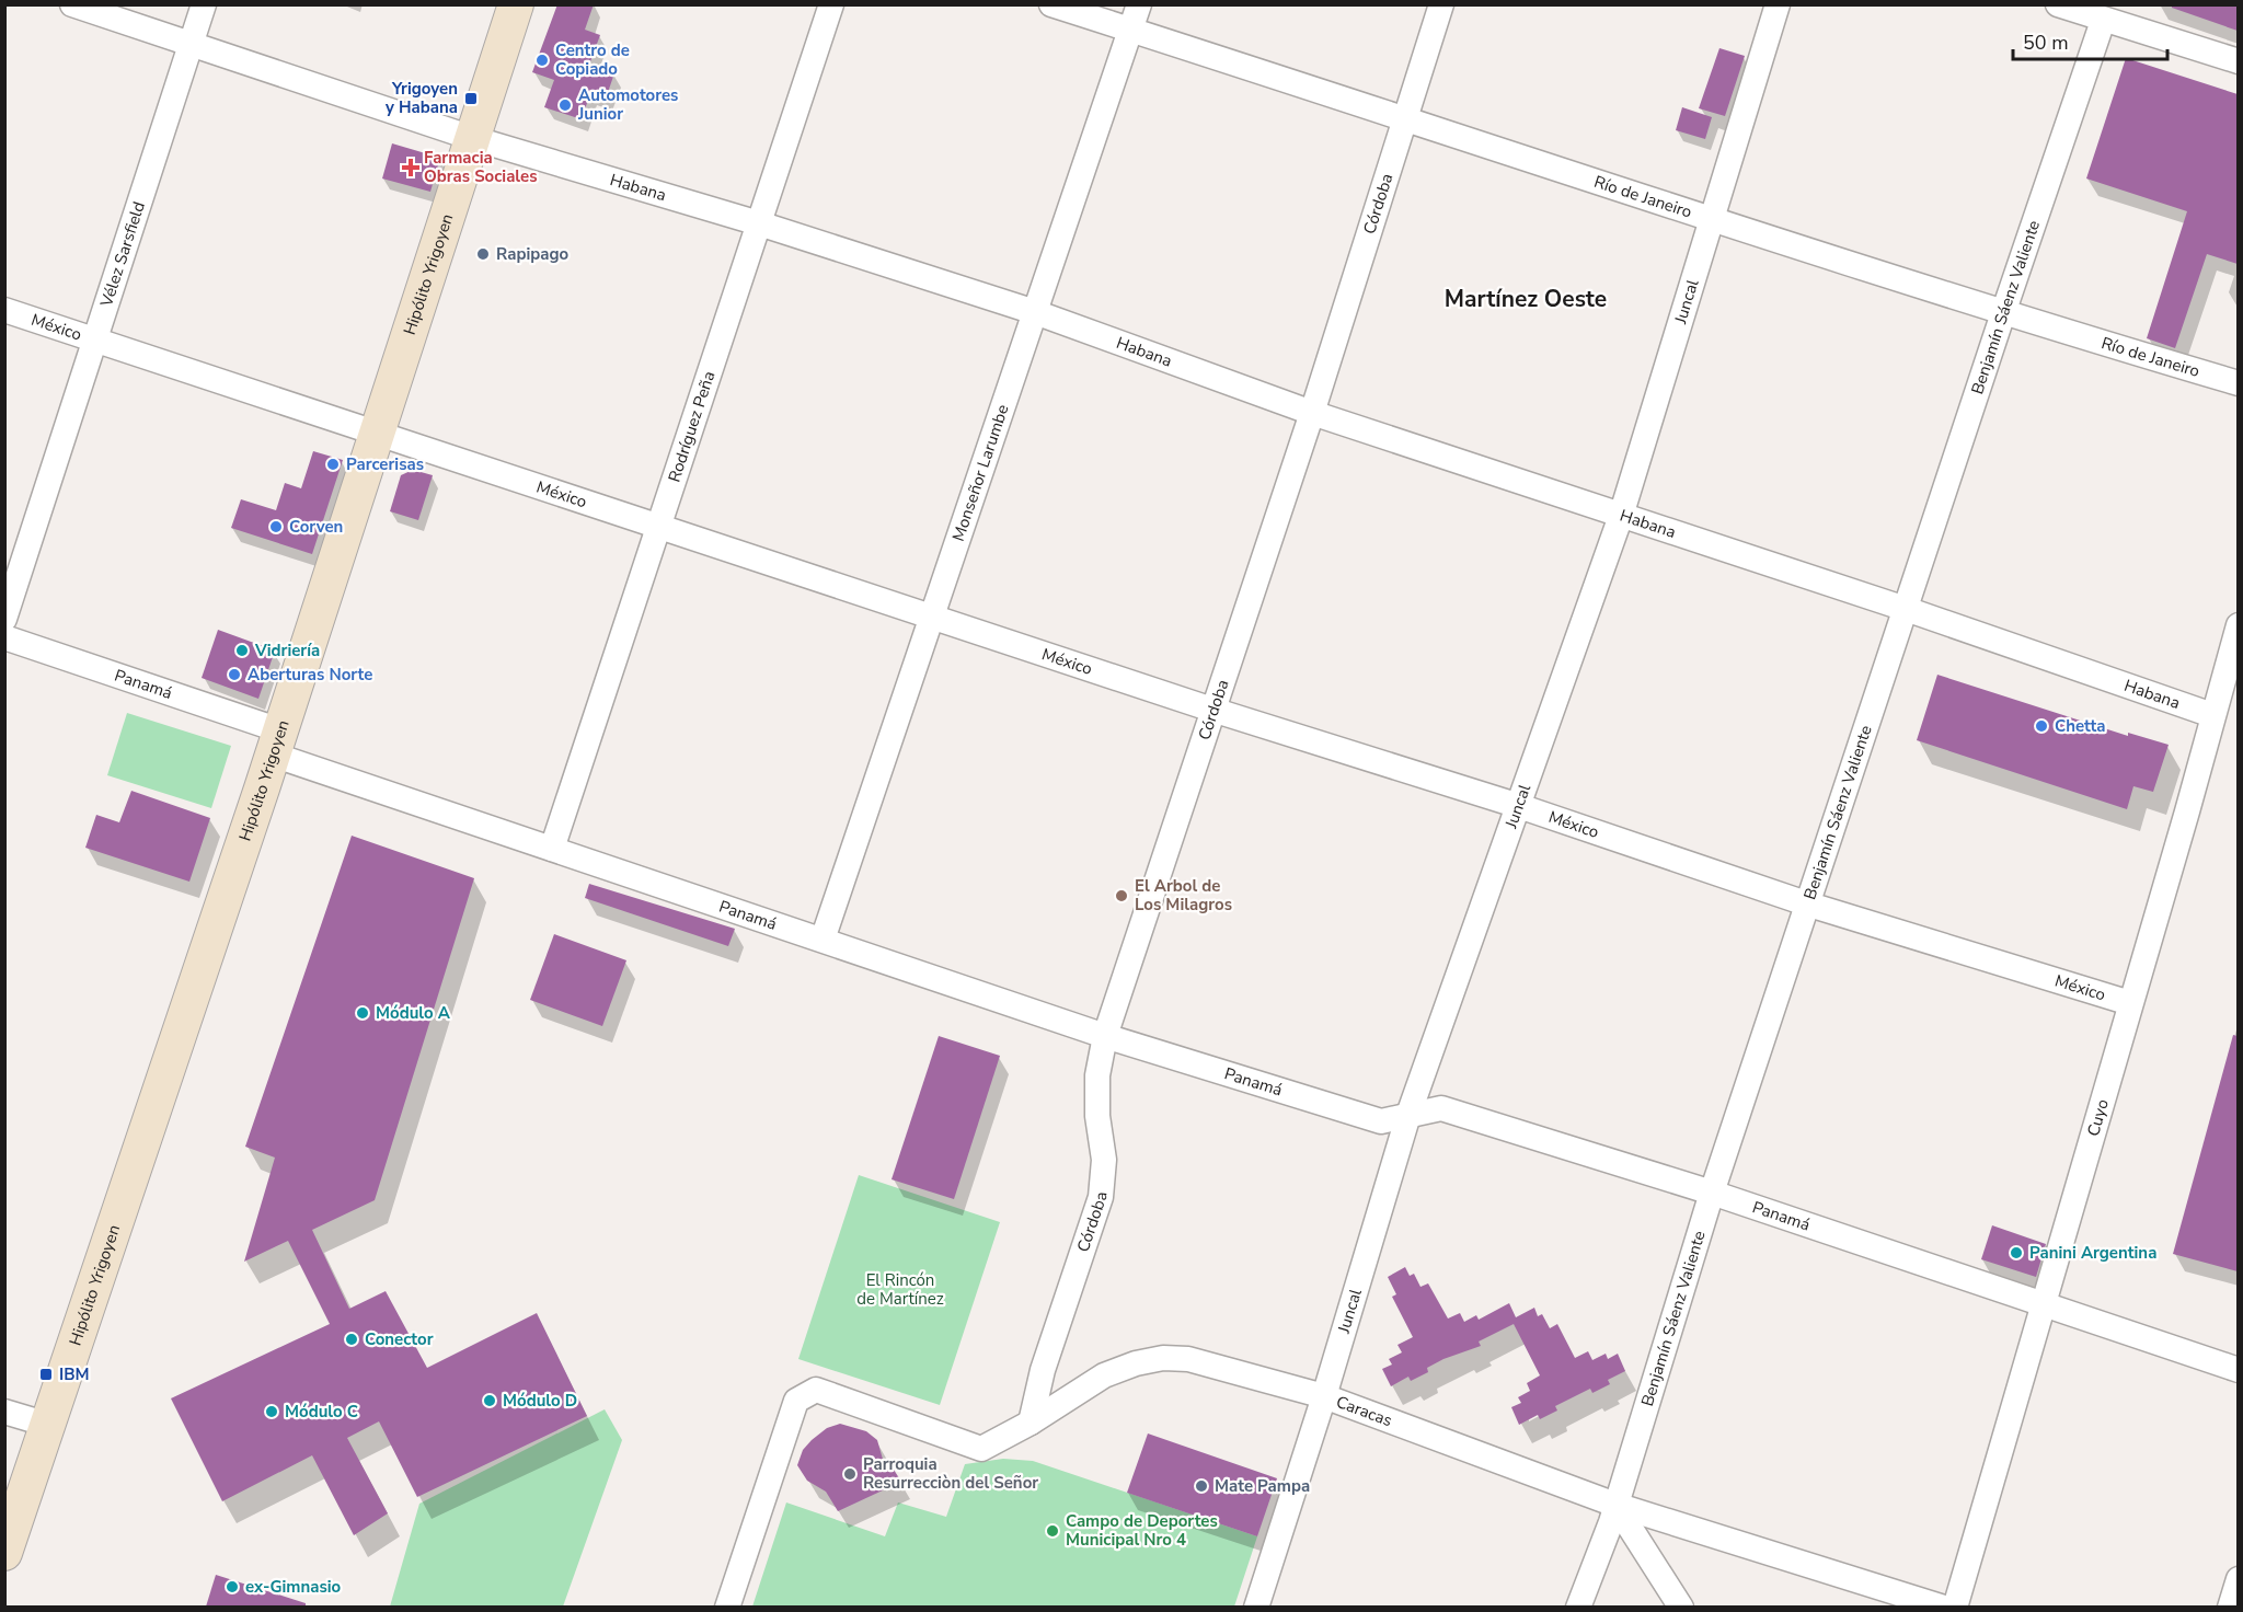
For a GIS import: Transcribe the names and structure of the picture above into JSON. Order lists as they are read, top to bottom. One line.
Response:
{"streets":{"street":["Habana","Río de Janeiro","Córdoba","Vélez Sarsfield","Hipólito Yrigoyen","Juncal","Benjamín Sáenz Valiente","México","Rodríguez Peña","Monseñor Larumbe","Panamá","Cuyo","Caracas"]},"crossings":[["Habana","Córdoba"],["Habana","Vélez Sarsfield"],["Habana","Hipólito Yrigoyen"],["Habana","Juncal"],["Habana","Benjamín Sáenz Valiente"],["Habana","Rodríguez Peña"],["Habana","Monseñor Larumbe"],["Habana","Cuyo"],["Río de Janeiro","Córdoba"],["Río de Janeiro","Juncal"],["Río de Janeiro","Benjamín Sáenz Valiente"],["Río de Janeiro","Monseñor Larumbe"],["Córdoba","México"],["Córdoba","Panamá"],["Córdoba","Caracas"],["Vélez Sarsfield","México"],["Hipólito Yrigoyen","México"],["Hipólito Yrigoyen","Panamá"],["Juncal","México"],["Juncal","Panamá"],["Juncal","Caracas"],["Benjamín Sáenz Valiente","México"],["Benjamín Sáenz Valiente","Panamá"],["Benjamín Sáenz Valiente","Caracas"],["México","Rodríguez Peña"],["México","Monseñor Larumbe"],["México","Cuyo"],["Rodríguez Peña","Panamá"],["Monseñor Larumbe","Panamá"],["Panamá","Cuyo"]],"districts":["Martínez Oeste"],"parks":["El Rincón de Martínez"],"places":{"other":["Centro de Copiado","Automotores Junior","Rapipago","Parcerisas","Corven","Vidriería","Aberturas Norte","Chetta","El Arbol de Los Milagros","Módulo A","Panini Argentina","Conector","Módulo D","Módulo C","Parroquia Resurrecciòn del Señor","Mate Pampa","Campo de Deportes Municipal Nro 4","ex-Gimnasio"],"transit":["Yrigoyen y Habana","IBM"],"health":["Farmacia Obras Sociales"]},"scale_bar":"50 m"}
